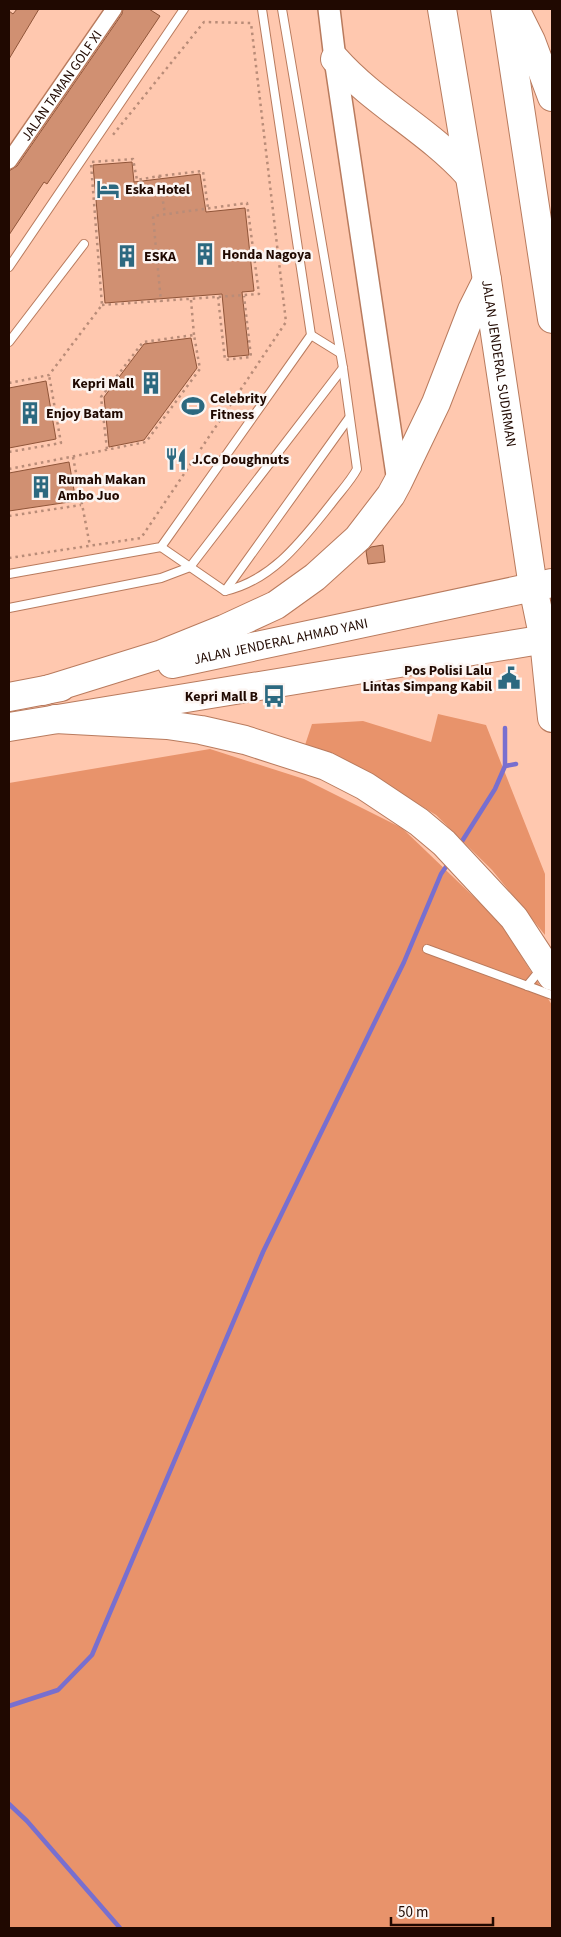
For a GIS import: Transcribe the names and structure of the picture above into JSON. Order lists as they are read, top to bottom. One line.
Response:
{"streets":{"highway":["JALAN JENDERAL SUDIRMAN","JALAN JENDERAL AHMAD YANI"],"street":["JALAN TAMAN GOLF XI"]},"crossings":[["JALAN JENDERAL SUDIRMAN","JALAN JENDERAL AHMAD YANI"]],"places":{"hotel":["Eska Hotel"],"building":["Honda Nagoya","ESKA","Kepri Mall","Enjoy Batam","Rumah Makan Ambo Juo"],"sports":["Celebrity Fitness"],"restaurant":["J.Co Doughnuts"],"public building":["Pos Polisi Lalu Lintas Simpang Kabil"],"bus stop":["Kepri Mall B"]},"scale_bar":"50 m"}
